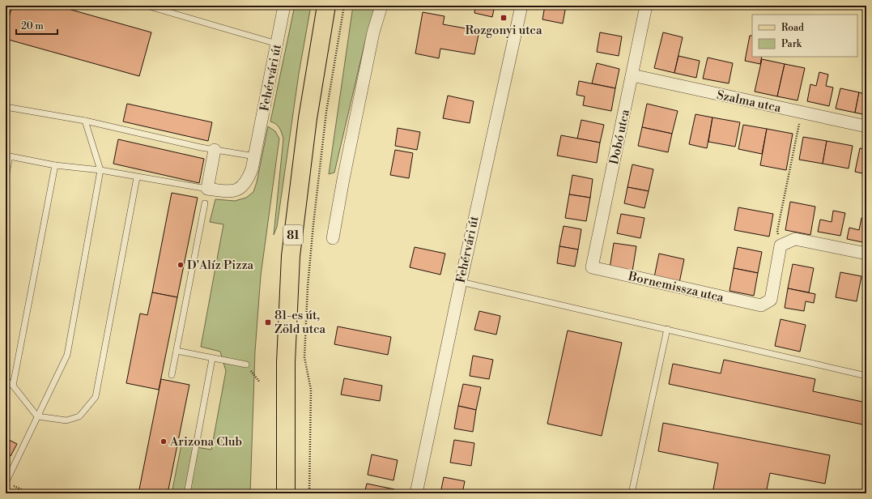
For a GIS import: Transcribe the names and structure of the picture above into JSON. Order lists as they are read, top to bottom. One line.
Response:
{"streets":{"main road":["81"],"street":["Fehérvári út","Szalma utca","Dobó utca","Bornemissza utca"]},"crossings":[["Szalma utca","Dobó utca"],["Dobó utca","Bornemissza utca"]],"places":{"transit":["Rozgonyi utca","81-es út, Zöld utca"],"other":["D'Alíz Pizza","Arizona Club"]},"legend":["Road","Park"],"scale_bar":"20 m"}
